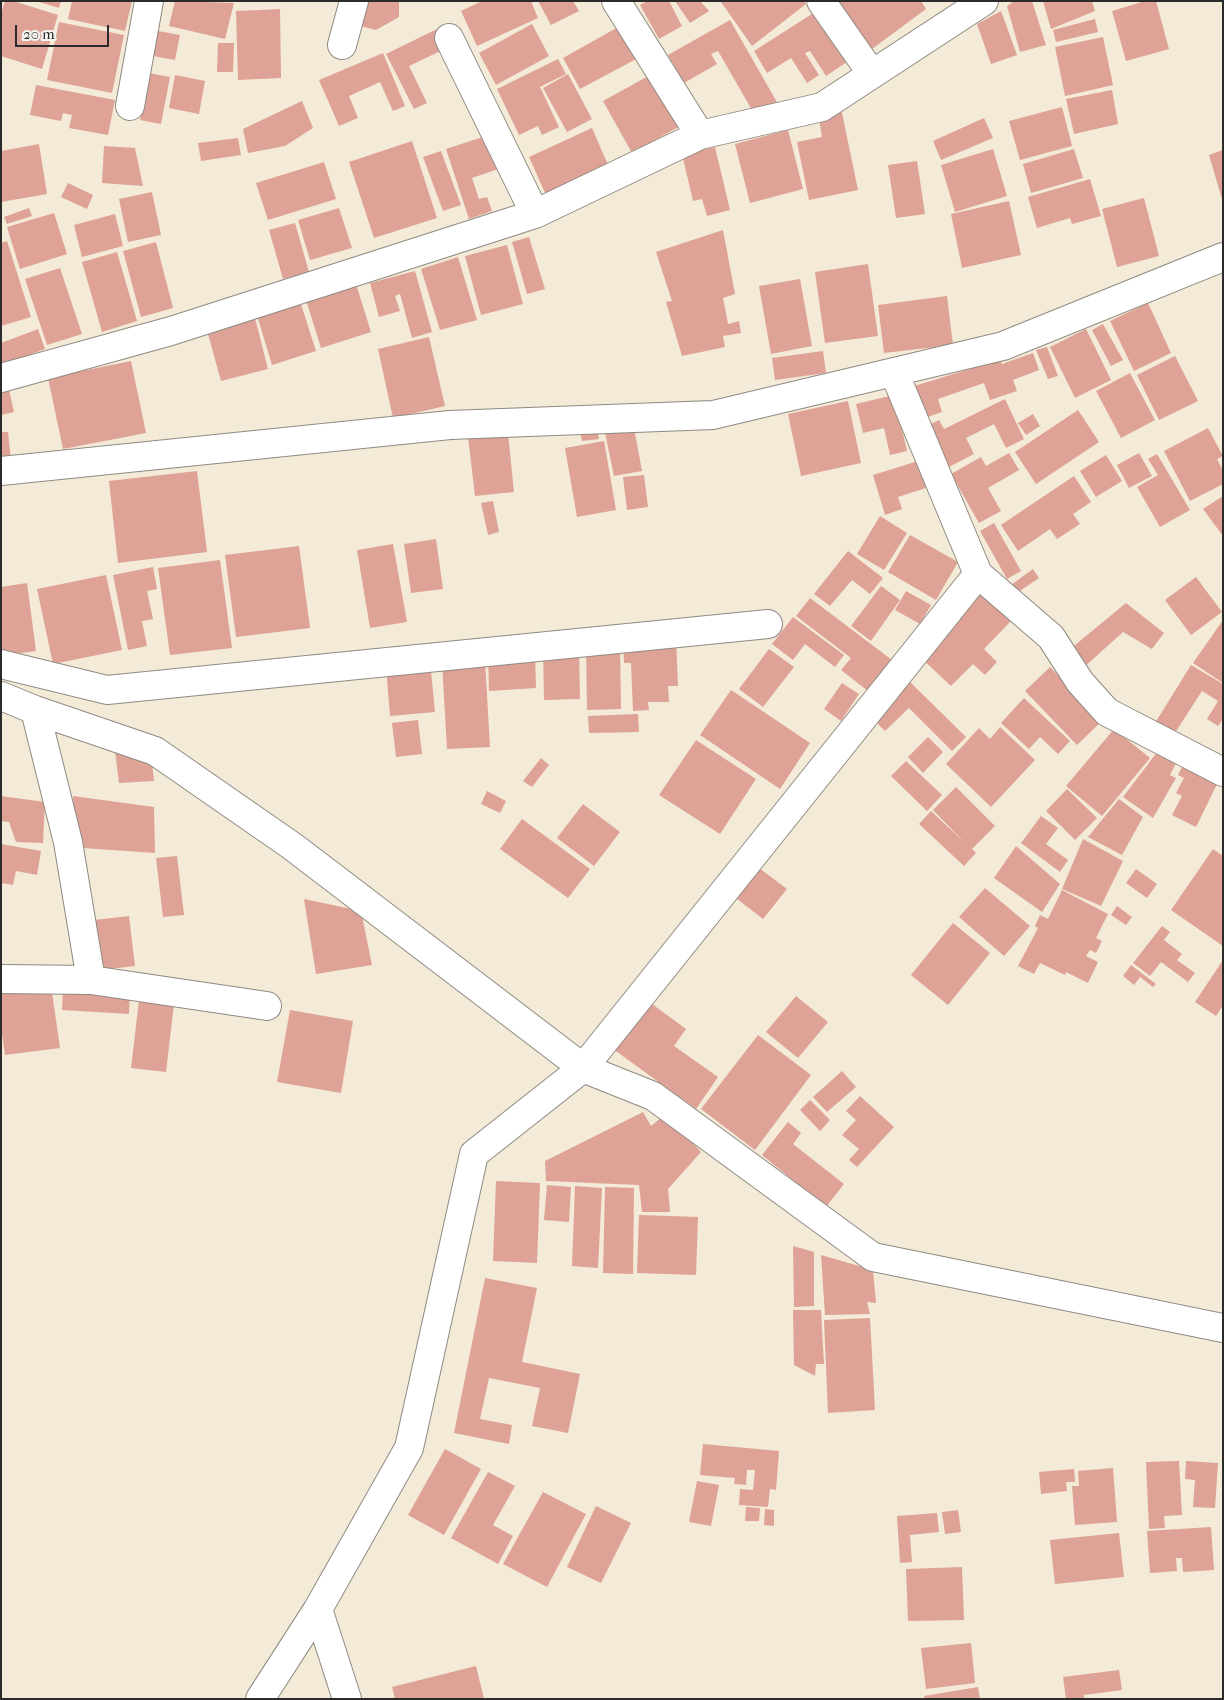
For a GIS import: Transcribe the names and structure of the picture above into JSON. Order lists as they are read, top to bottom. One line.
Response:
{"scale_bar":"20 m"}
